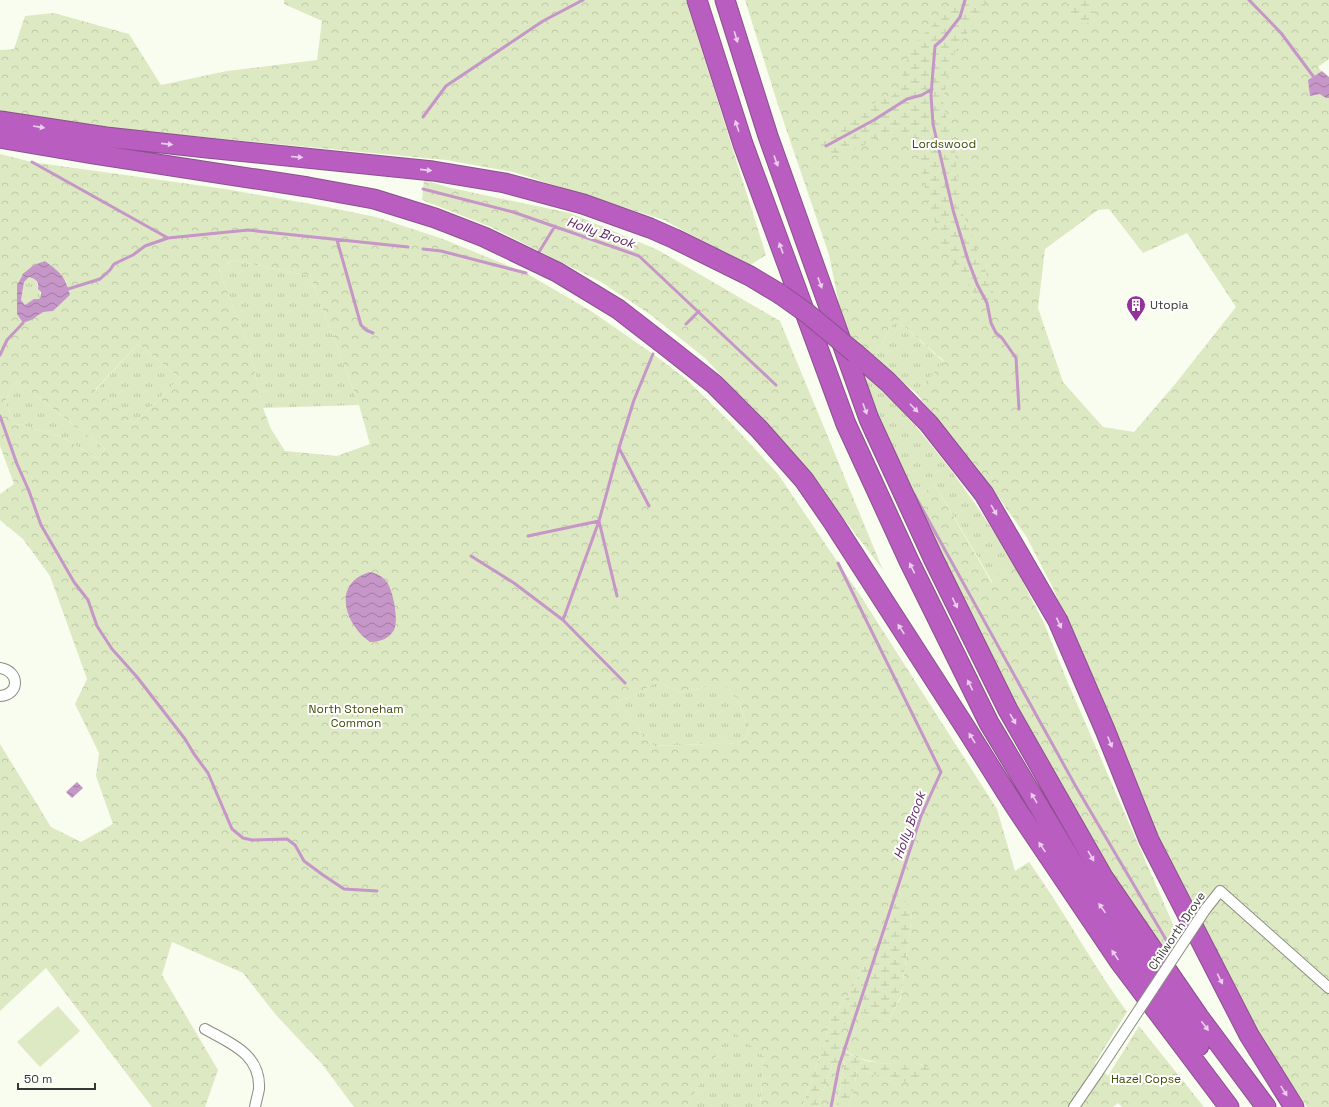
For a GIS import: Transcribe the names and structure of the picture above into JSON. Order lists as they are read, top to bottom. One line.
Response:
{"streets":{"street":["Chilworth Drove"]},"water":["Holly Brook"],"parks":["Lordswood","North Stoneham Common","Hazel Copse"],"places":{"building":["Utopia"]},"scale_bar":"50 m"}
